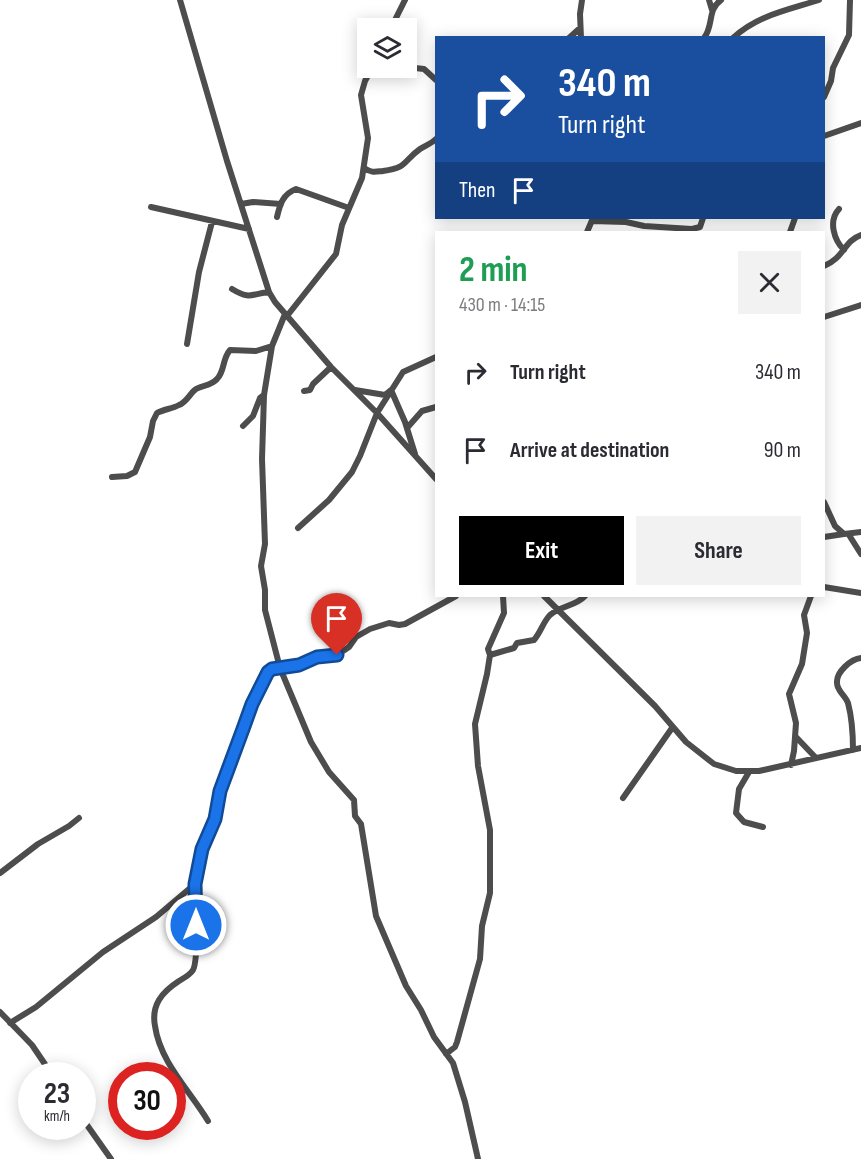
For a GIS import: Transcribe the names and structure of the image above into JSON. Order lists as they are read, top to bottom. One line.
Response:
{"page":{"turn":["340 m","Turn right"],"then":"Then","heading":["2 min","430 m · 14:15"],"list":[{"name":"Turn right","value":"340 m"},{"name":"Arrive at destination","value":"90 m"}],"buttons":["Exit","Share"],"speed":"23 km/h","limit":"30"}}
